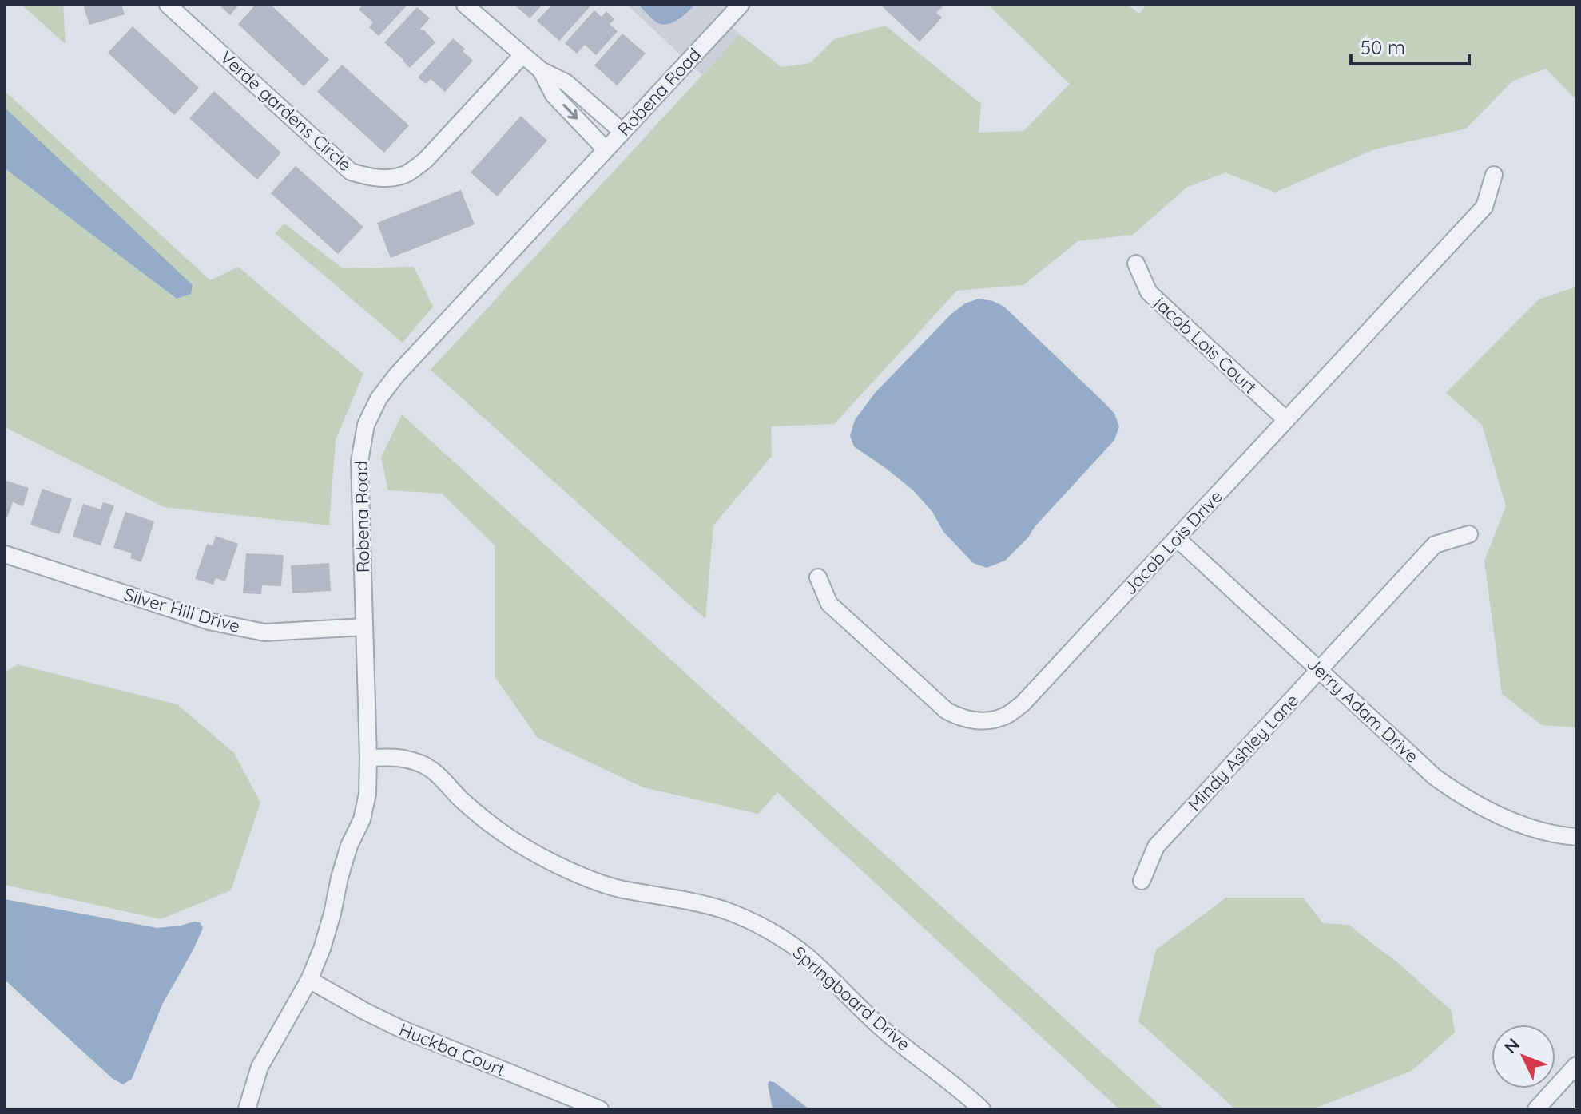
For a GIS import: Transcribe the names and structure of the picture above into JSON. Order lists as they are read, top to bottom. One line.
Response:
{"streets":{"street":["Robena Road","Verde gardens Circle","jacob Lois Court","Jacob Lois Drive","Silver Hill Drive","Jerry Adam Drive","Mindy Ashley Lane","Springboard Drive","Huckba Court"]},"crossings":[["Robena Road","Silver Hill Drive"],["Robena Road","Springboard Drive"],["Robena Road","Huckba Court"],["jacob Lois Court","Jacob Lois Drive"],["Jacob Lois Drive","Jerry Adam Drive"],["Jerry Adam Drive","Mindy Ashley Lane"]],"scale_bar":"50 m","north":"top left"}
